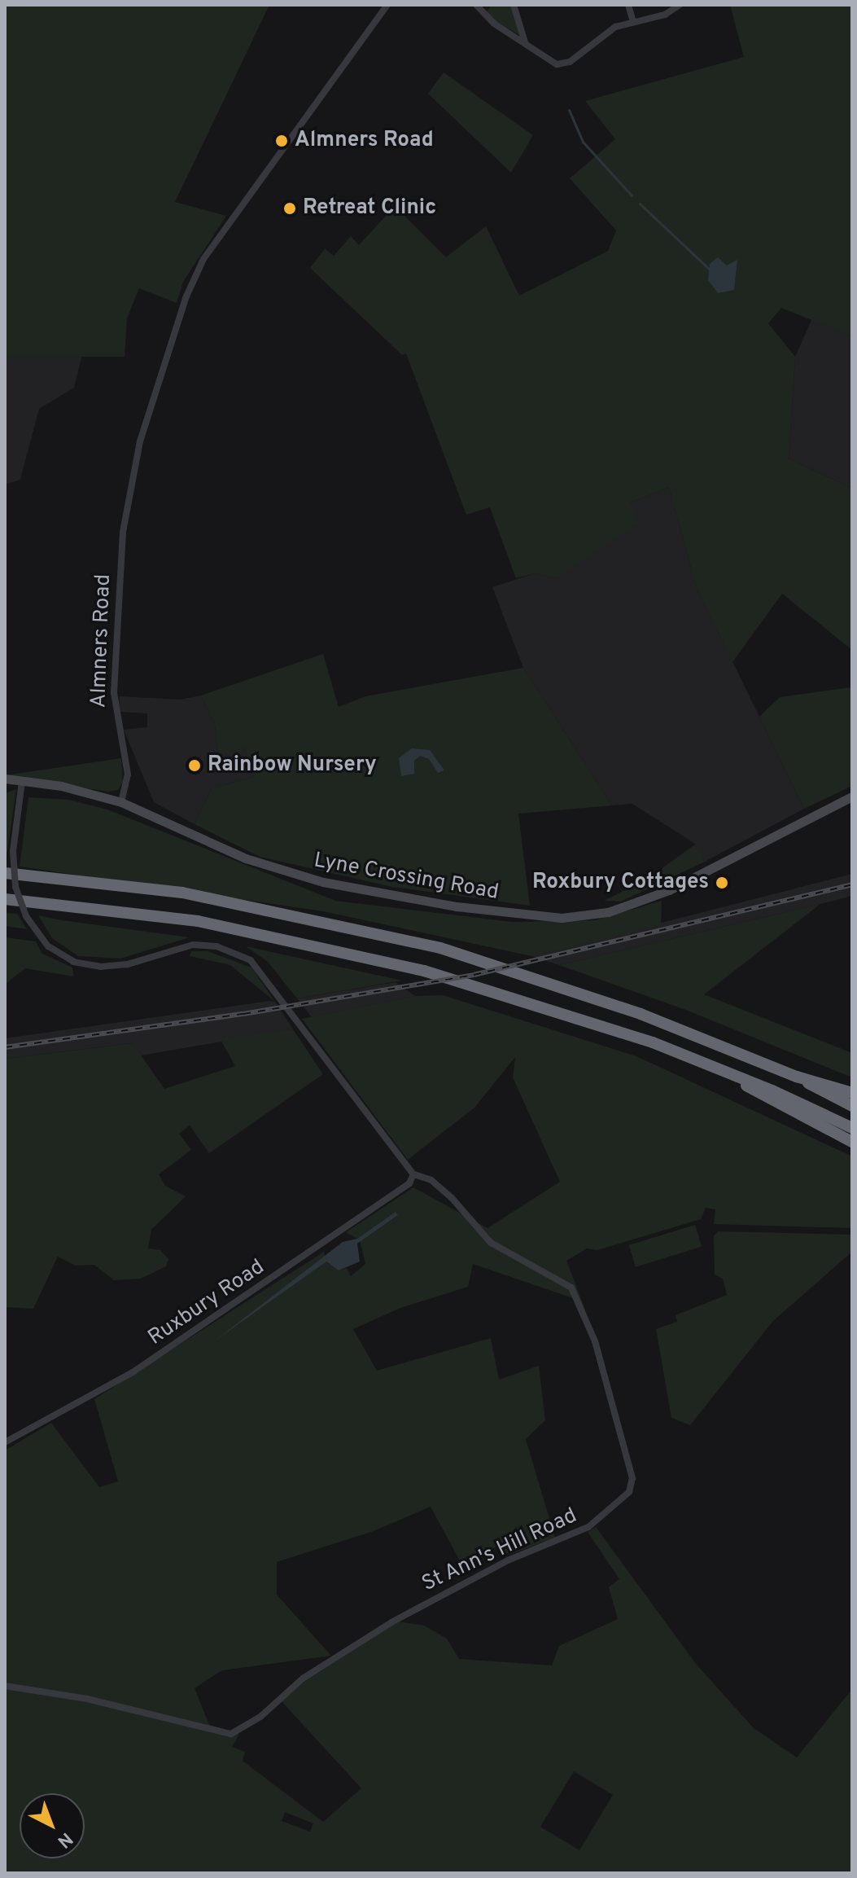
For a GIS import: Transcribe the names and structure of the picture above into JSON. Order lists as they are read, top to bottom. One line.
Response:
{"streets":{"street":["Almners Road","Lyne Crossing Road","Ruxbury Road","St Ann's Hill Road"]},"crossings":[["Almners Road","Lyne Crossing Road"],["Ruxbury Road","St Ann's Hill Road"]],"places":["Almners Road","Retreat Clinic","Rainbow Nursery","Roxbury Cottages"],"north":"bottom right"}
